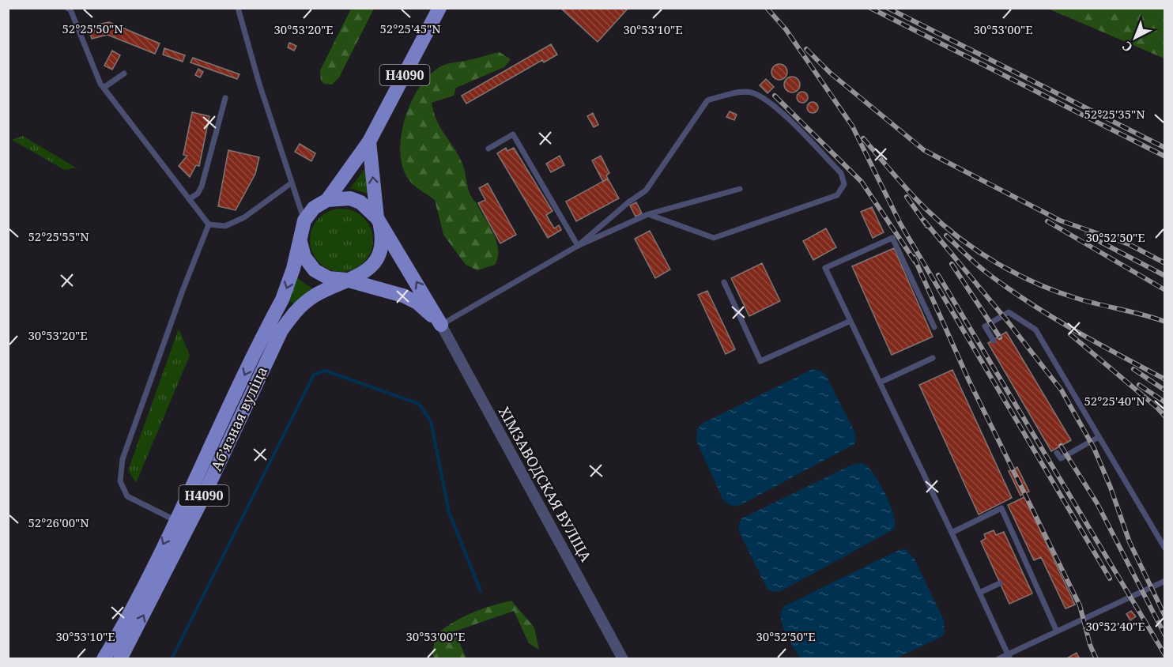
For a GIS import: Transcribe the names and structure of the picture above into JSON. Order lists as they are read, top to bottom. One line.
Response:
{"streets":{"main road":["Н4090","Абʼязная вуліца"],"street":["ХІМЗАВОДСКАЯ ВУЛІЦА"]},"crossings":[["Н4090","Абʼязная вуліца"]],"north":"bottom left","coordinates":["52°25'50\"N","52°25'45\"N","30°53'20\"E","30°53'10\"E","30°53'00\"E","52°25'35\"N","52°25'55\"N","30°52'50\"E","52°25'40\"N","52°26'00\"N","30°52'40\"E"]}
